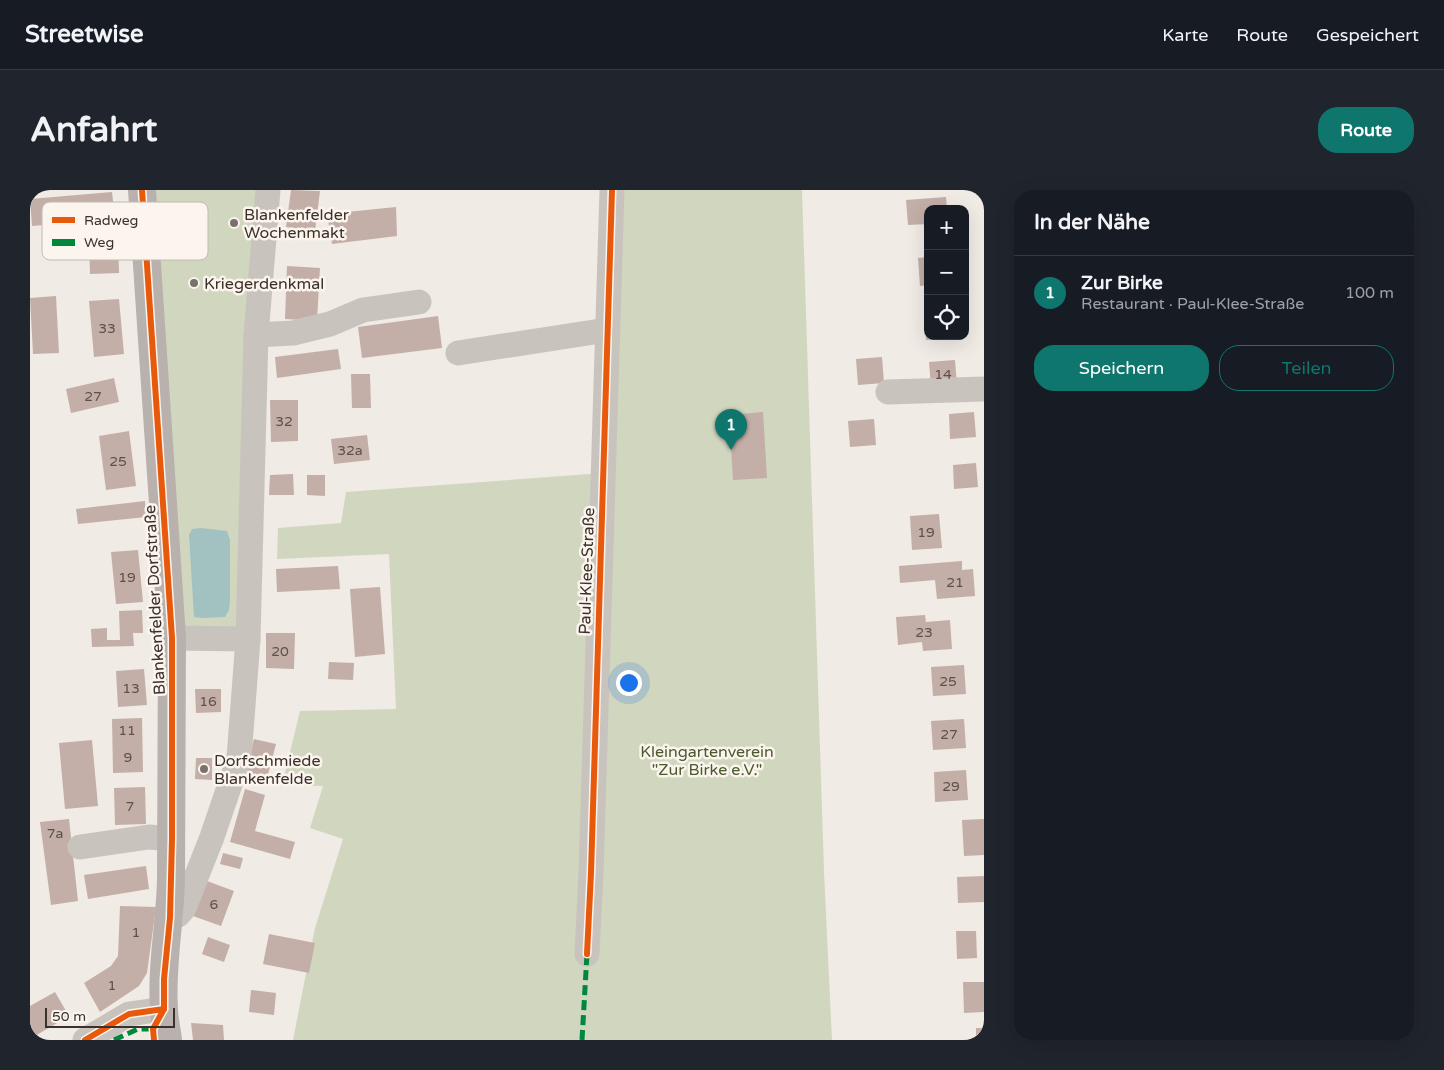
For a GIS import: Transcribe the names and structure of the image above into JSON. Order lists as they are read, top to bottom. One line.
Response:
{"streets":{"main road":["Blankenfelder Dorfstraße"],"street":["Paul-Klee-Straße"]},"parks":["Kleingartenverein \"Zur Birke e.V.\""],"places":["Blankenfelder Wochenmakt","Kriegerdenkmal","Dorfschmiede Blankenfelde"],"house_numbers":["33","14","27","32","32a","25","19","19","21","23","20","25","13","16","11","27","9","29","7","7a","6","1","1"],"legend":["Radweg","Weg"],"scale_bar":"50 m","page":{"header":"Streetwise","nav":["Karte","Route","Gespeichert"],"buttons":["Route",["Speichern","Teilen"]],"title":"Anfahrt","heading":"In der Nähe","map_buttons":["+","−"],"list":[{"mark":"1","name":"Zur Birke","note":"Restaurant · Paul-Klee-Straße","value":"100 m"}],"pins":"1","scale":"50 m"}}
